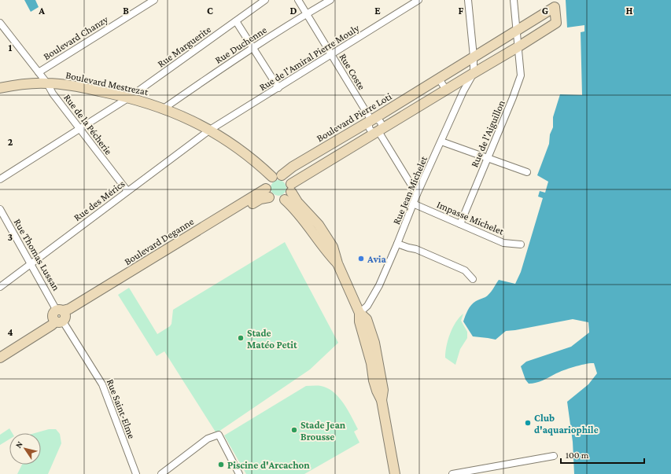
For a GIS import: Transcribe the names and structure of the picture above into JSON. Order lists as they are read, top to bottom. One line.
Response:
{"streets":{"street":["Boulevard Chanzy","Rue Duchenne","Rue Marguerite","Rue de l'Amiral Pierre Mouly","Rue Coste","Boulevard Mestrezat","Boulevard Pierre Loti","Rue de la Pécherie","Rue de l'Aiguillon","Rue Jean Michelet","Rue des Mérics","Impasse Michelet","Boulevard Deganne","Rue Thomas Lussan","Rue Saint-Elme"]},"crossings":[["Boulevard Chanzy","Rue de la Pécherie"],["Rue Duchenne","Rue Coste"],["Rue Duchenne","Boulevard Mestrezat"],["Rue Marguerite","Boulevard Mestrezat"],["Rue Marguerite","Rue de la Pécherie"],["Rue de l'Amiral Pierre Mouly","Rue Coste"],["Rue de l'Amiral Pierre Mouly","Boulevard Mestrezat"],["Rue de l'Amiral Pierre Mouly","Rue des Mérics"],["Rue Coste","Boulevard Pierre Loti"],["Boulevard Mestrezat","Boulevard Pierre Loti"],["Boulevard Mestrezat","Rue de la Pécherie"],["Boulevard Mestrezat","Rue des Mérics"],["Boulevard Mestrezat","Boulevard Deganne"],["Boulevard Pierre Loti","Rue de l'Aiguillon"],["Boulevard Pierre Loti","Rue Jean Michelet"],["Boulevard Pierre Loti","Boulevard Deganne"],["Rue de la Pécherie","Rue des Mérics"],["Rue de l'Aiguillon","Impasse Michelet"],["Rue Jean Michelet","Impasse Michelet"],["Rue des Mérics","Rue Thomas Lussan"],["Boulevard Deganne","Rue Thomas Lussan"],["Boulevard Deganne","Rue Saint-Elme"],["Rue Thomas Lussan","Rue Saint-Elme"]],"places":["Avia","Stade Matéo Petit","Club d'aquariophile","Stade Jean Brousse","Piscine d'Arcachon"],"scale_bar":"100 m","north":"top left","grid":{"columns":["A","B","C","D","E","F","G","H"],"rows":["1","2","3","4"]}}
